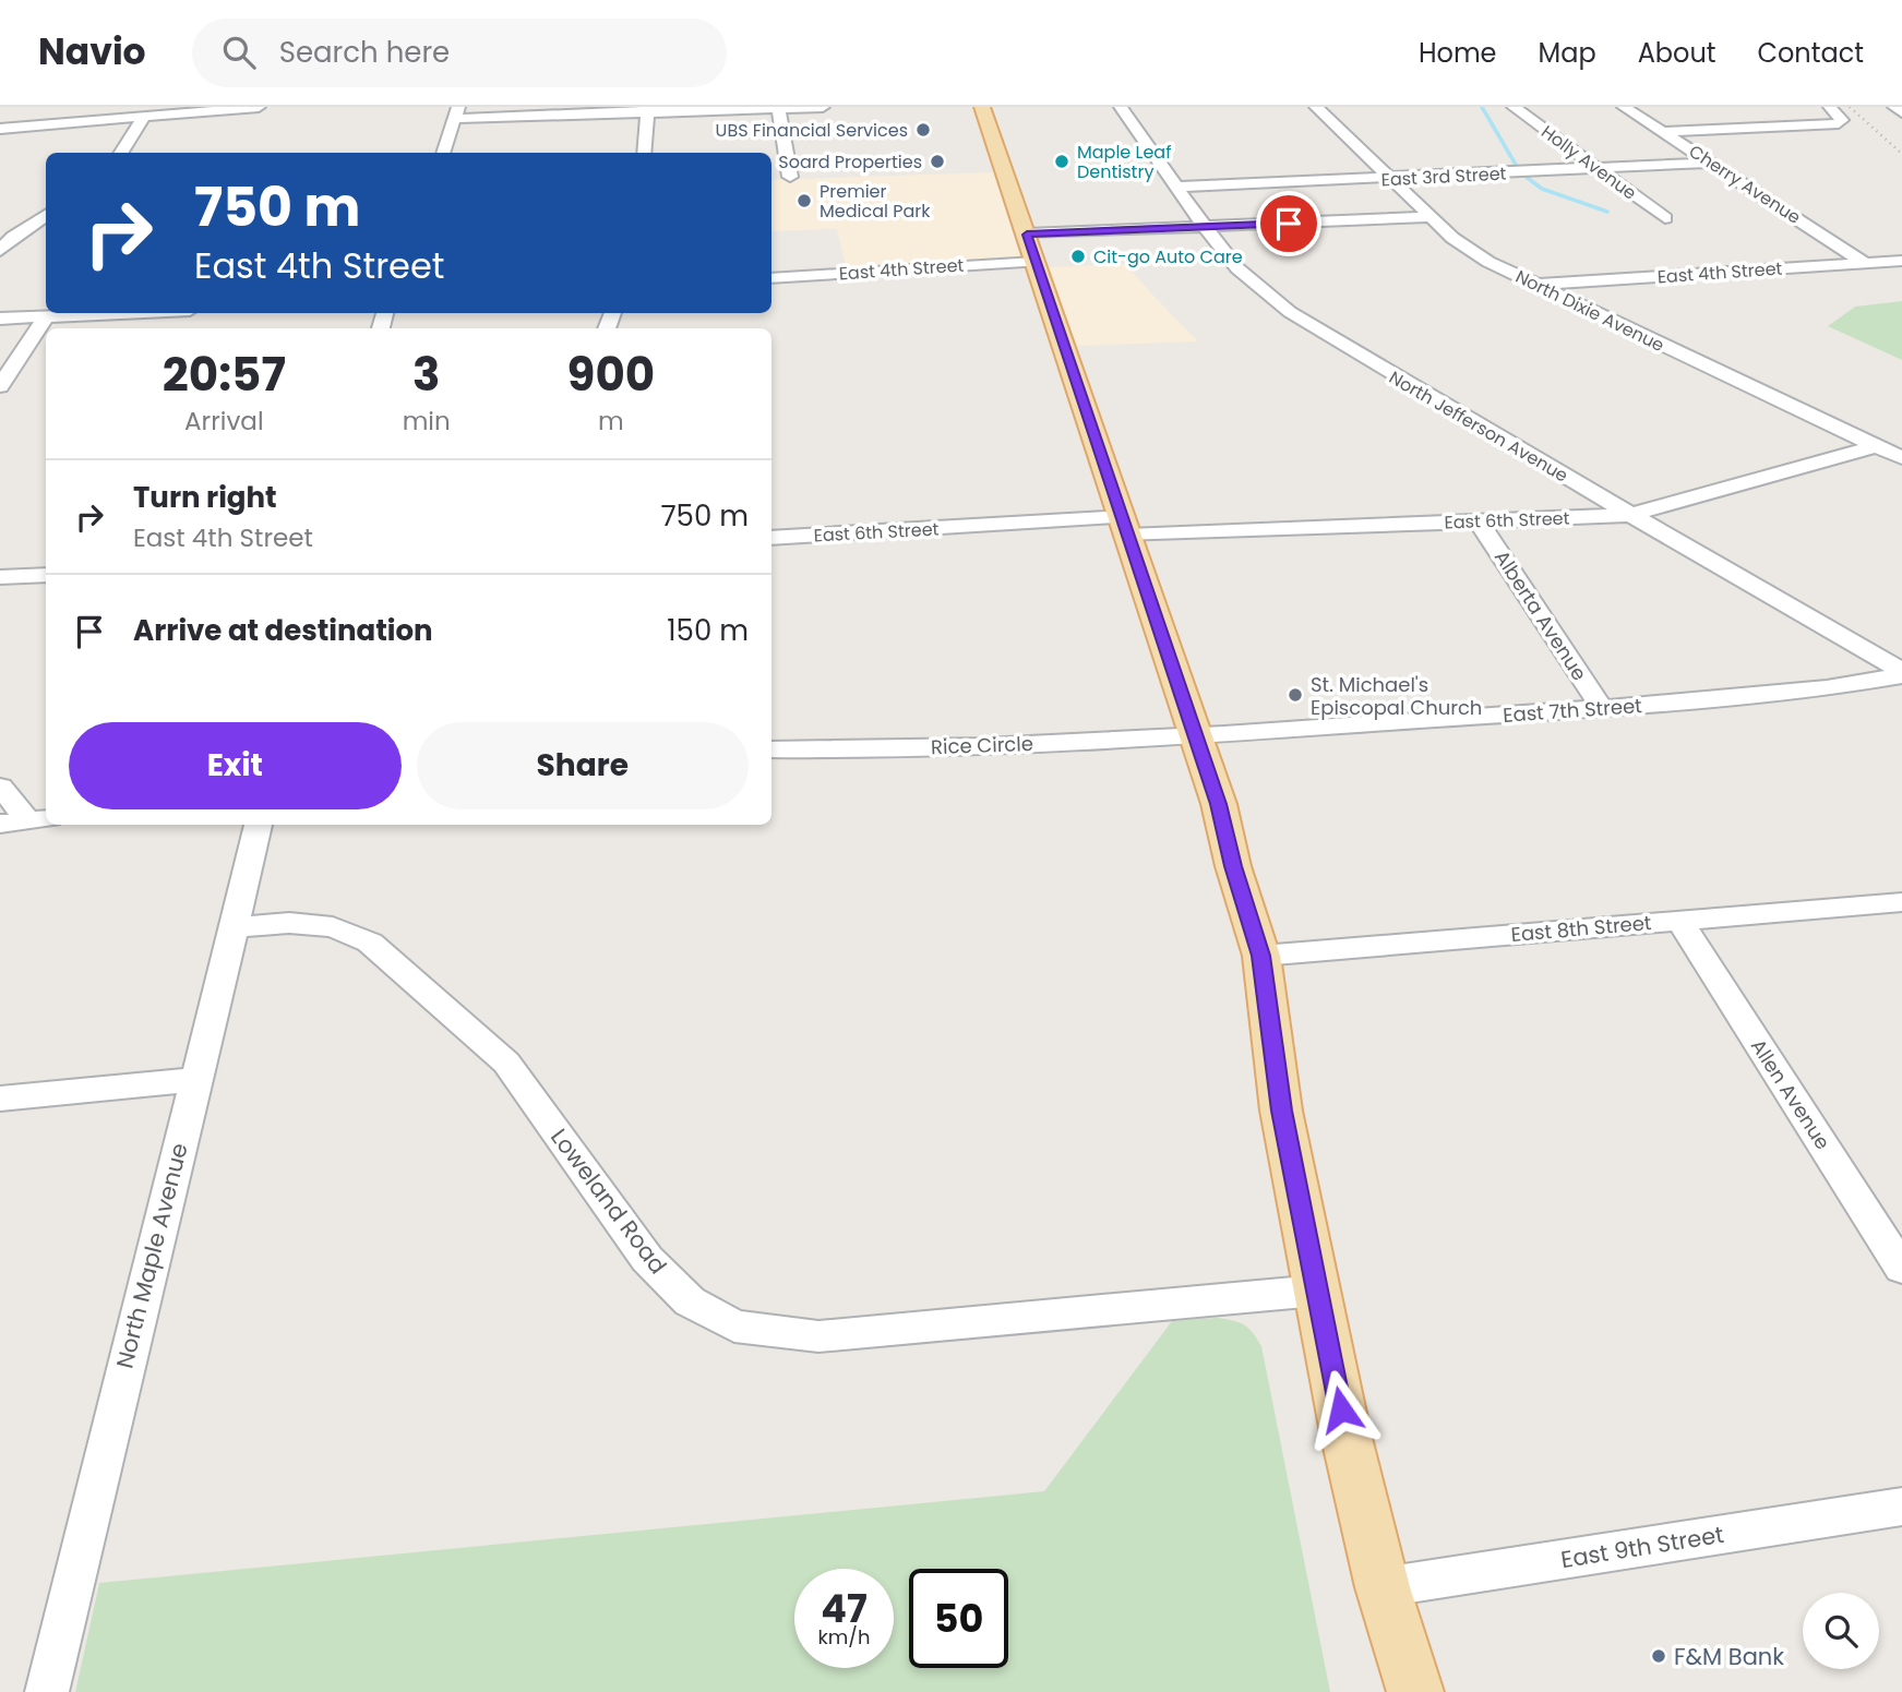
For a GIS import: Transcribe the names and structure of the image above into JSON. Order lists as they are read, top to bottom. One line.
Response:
{"streets":{"street":["Holly Avenue","East 3rd Street","Cherry Avenue","East 4th Street","North Dixie Avenue","North Jefferson Avenue","East 6th Street","Alberta Avenue","East 7th Street","Rice Circle","East 8th Street","Allen Avenue","Loweland Road","North Maple Avenue","East 9th Street"]},"crossings":[["Holly Avenue","East 3rd Street"],["East 3rd Street","Cherry Avenue"],["East 3rd Street","North Dixie Avenue"],["East 3rd Street","North Jefferson Avenue"],["Cherry Avenue","East 4th Street"],["East 4th Street","North Dixie Avenue"],["East 4th Street","North Jefferson Avenue"],["North Dixie Avenue","East 6th Street"],["North Jefferson Avenue","East 6th Street"],["North Jefferson Avenue","East 7th Street"],["East 6th Street","Alberta Avenue"],["Alberta Avenue","East 7th Street"],["East 7th Street","Rice Circle"],["East 8th Street","Allen Avenue"],["Loweland Road","North Maple Avenue"]],"places":["UBS Financial Services","Soard Properties","Maple Leaf Dentistry","Premier Medical Park","Cit-go Auto Care","St. Michael's Episcopal Church","F&M Bank"],"page":{"header":"Navio","search":"Search here","nav":["Home","Map","About","Contact"],"turn":["750 m","East 4th Street"],"eta":["20:57","Arrival","3","min","900","m"],"list":[{"name":"Turn right","note":"East 4th Street","value":"750 m"},{"name":"Arrive at destination","value":"150 m"}],"buttons":["Exit","Share"],"speed":"47 km/h","limit":"50"}}
